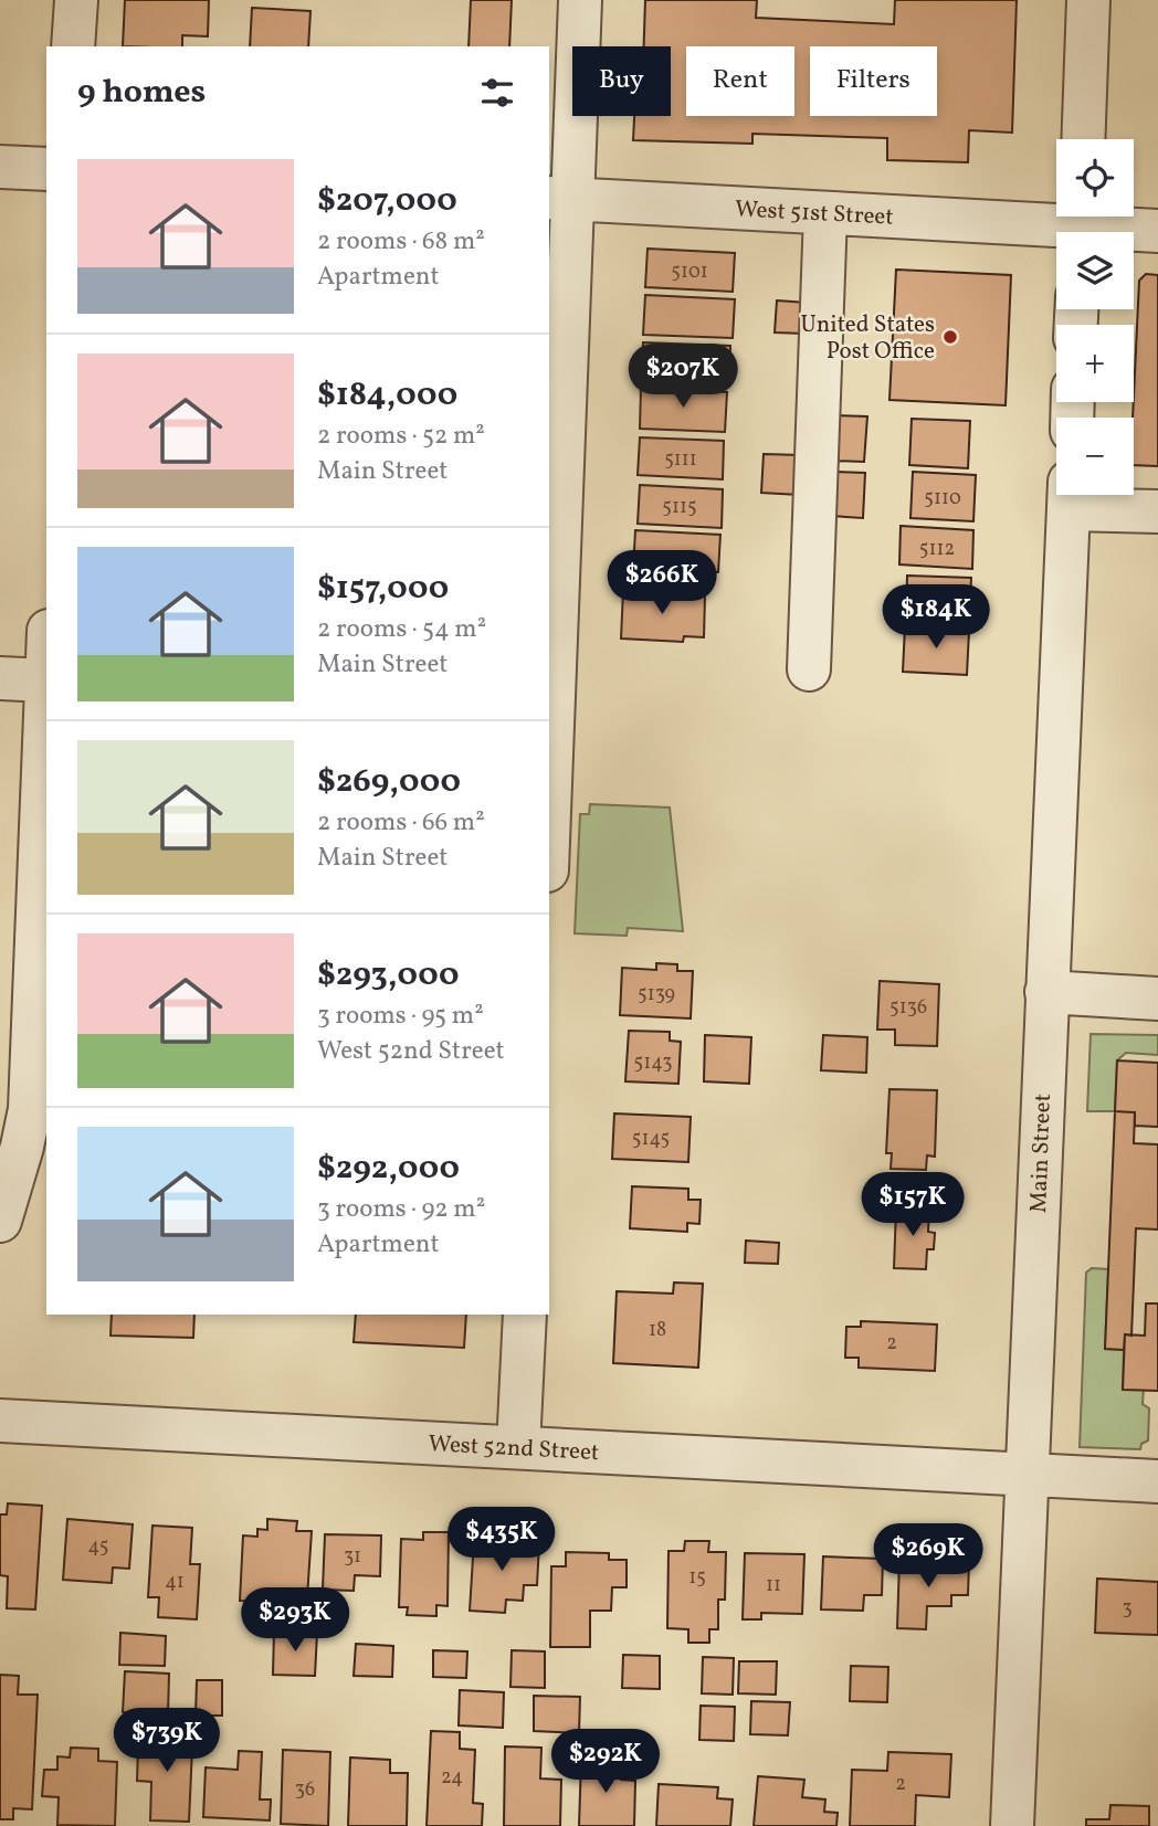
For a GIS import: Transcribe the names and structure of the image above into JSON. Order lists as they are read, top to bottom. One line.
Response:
{"streets":{"street":["West 51st Street","Main Street","West 52nd Street"]},"crossings":[["Main Street","West 52nd Street"]],"places":["United States Post Office"],"house_numbers":["5101","5111","5110","5115","5112","5139","5136","5143","5145","18","2","45","31","15","41","11","3","24","2","36"],"page":{"chip":["Buy","Rent","Filters"],"heading":"9 homes","map_buttons":["+","−"],"list":[{"name":"$207,000","note":"2 rooms · 68 m² · Apartment"},{"name":"$184,000","note":"2 rooms · 52 m² · Main Street"},{"name":"$157,000","note":"2 rooms · 54 m² · Main Street"},{"name":"$269,000","note":"2 rooms · 66 m² · Main Street"},{"name":"$293,000","note":"3 rooms · 95 m² · West 52nd Street"},{"name":"$292,000","note":"3 rooms · 92 m² · Apartment"}],"price":["$207K","$266K","$184K","$157K","$435K","$269K","$293K","$739K","$292K"]}}
